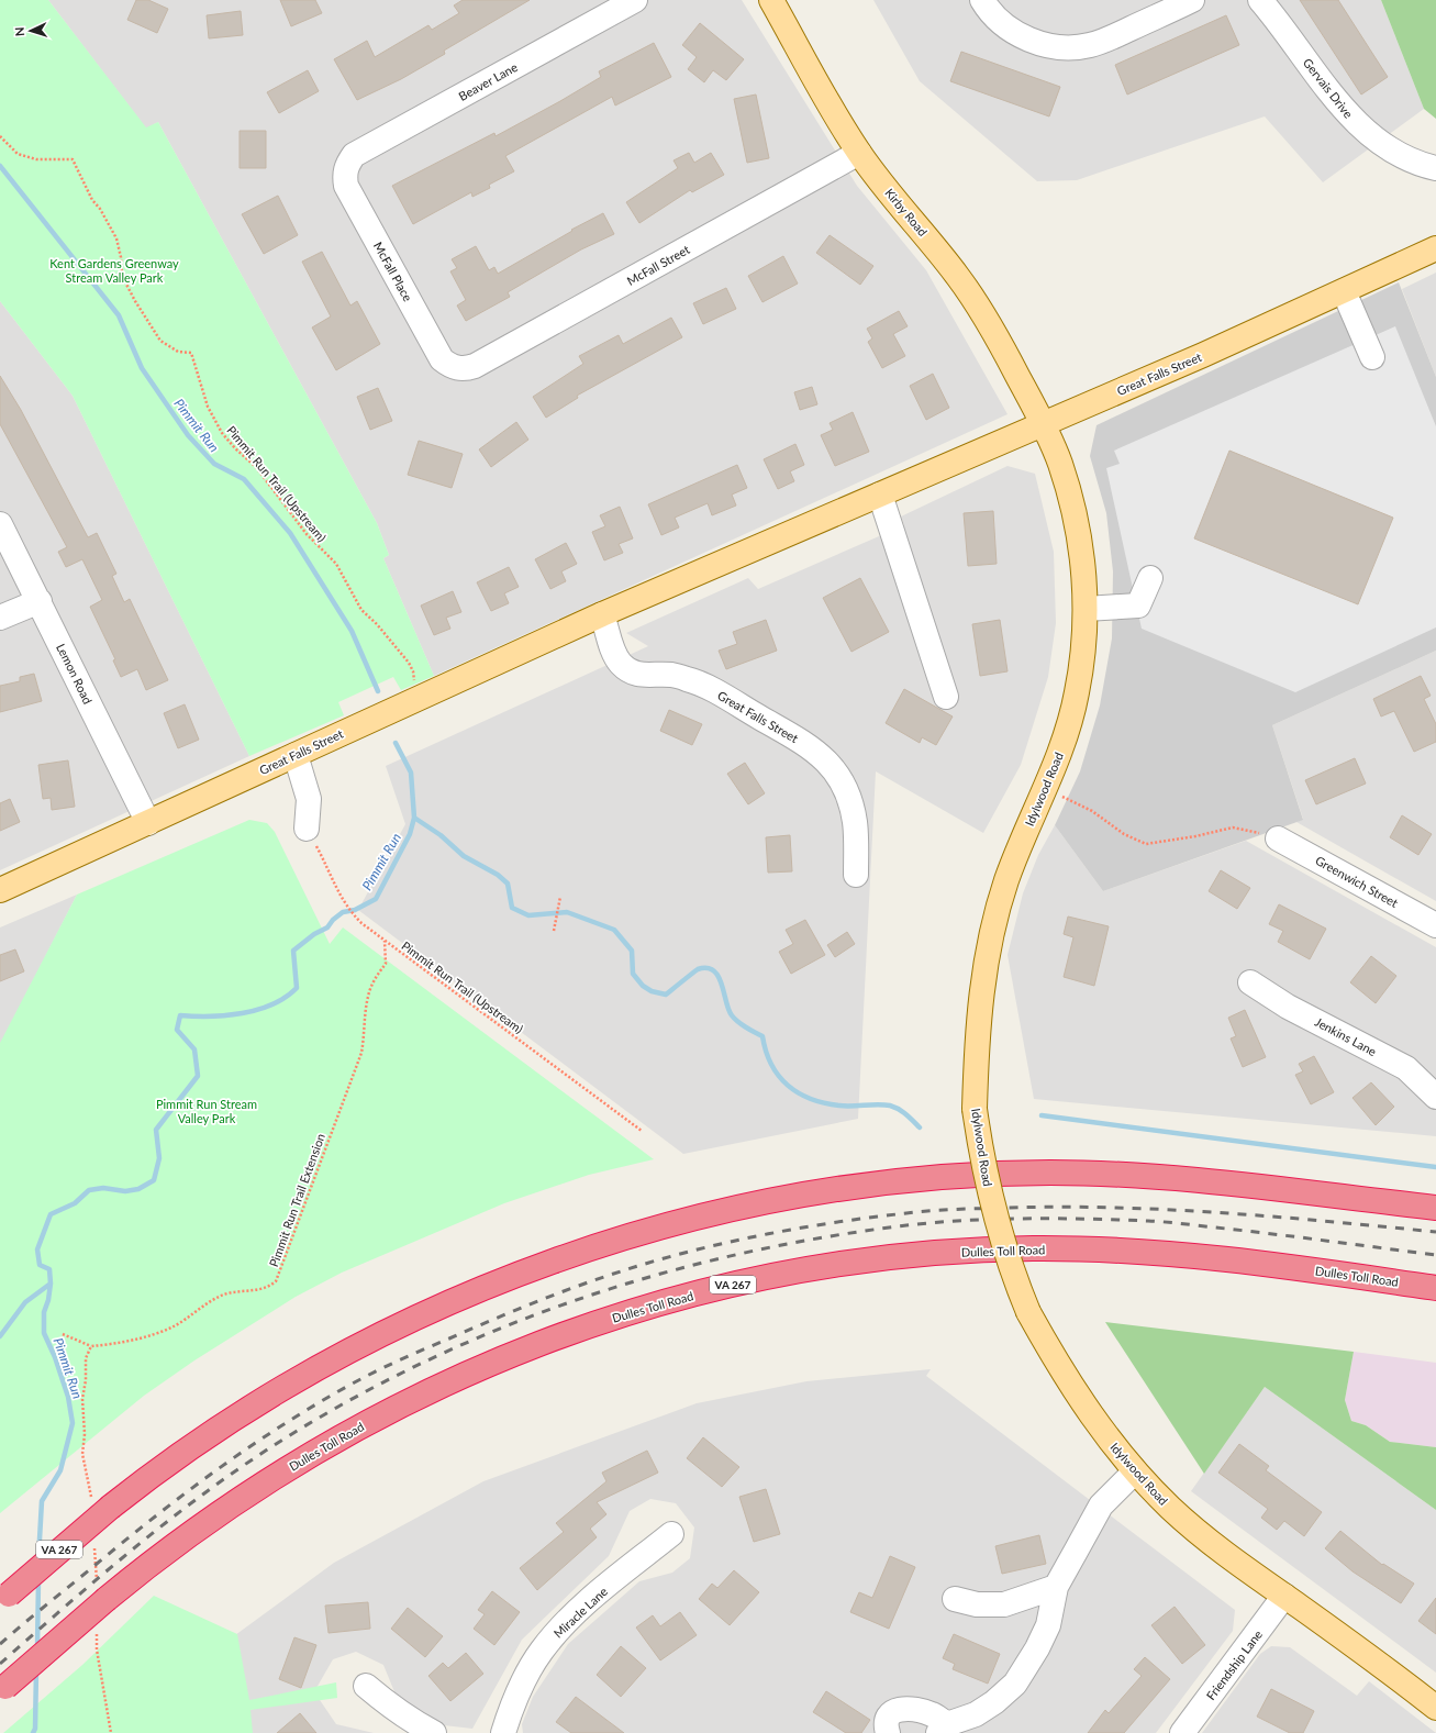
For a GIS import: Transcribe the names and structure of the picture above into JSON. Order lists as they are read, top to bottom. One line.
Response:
{"streets":{"highway":["Dulles Toll Road","VA 267"],"main road":["Kirby Road","Great Falls Street","Idylwood Road"],"street":["Beaver Lane","Gervais Drive","McFall Street","McFall Place","Lemon Road","Greenwich Street","Jenkins Lane","Miracle Lane","Friendship Lane"],"path":["Pimmit Run Trail (Upstream)","Pimmit Run Trail Extension"]},"crossings":[["Beaver Lane","McFall Place"],["Kirby Road","McFall Street"],["Kirby Road","Great Falls Street"],["Kirby Road","Idylwood Road"],["McFall Street","McFall Place"],["Great Falls Street","Lemon Road"],["Great Falls Street","Idylwood Road"],["Pimmit Run Trail (Upstream)","Pimmit Run Trail Extension"],["Idylwood Road","Friendship Lane"]],"water":["Pimmit Run"],"parks":["Kent Gardens Greenway Stream Valley Park","Pimmit Run Stream Valley Park"],"north":"left"}
